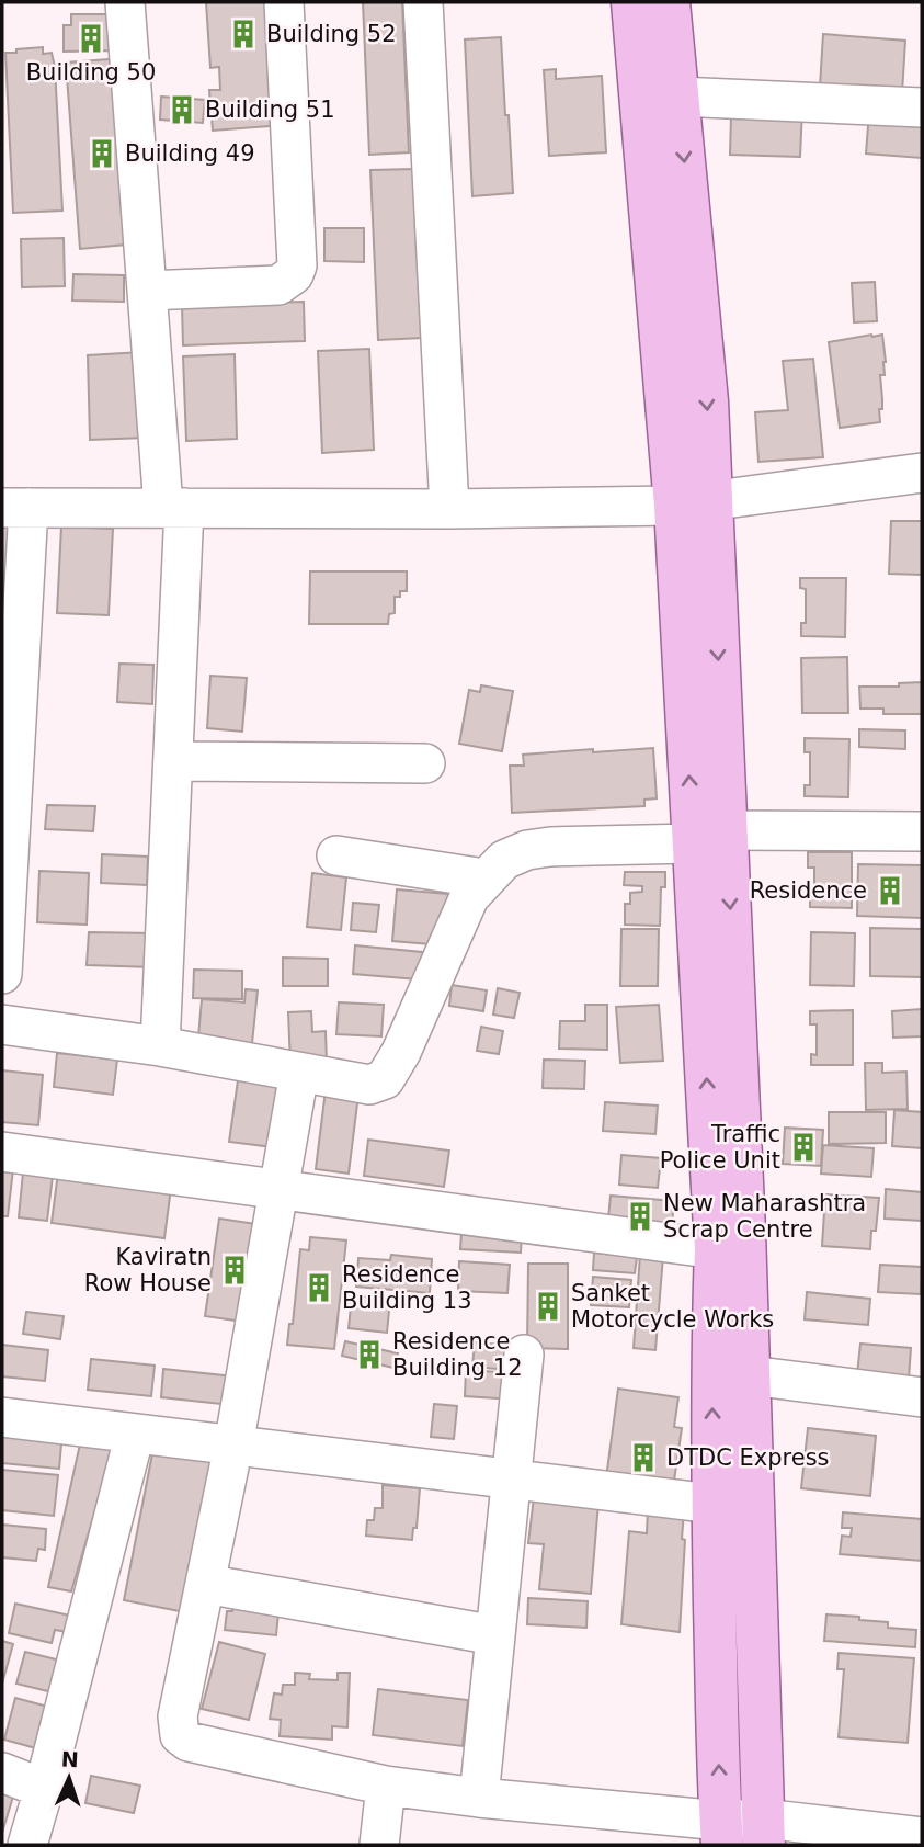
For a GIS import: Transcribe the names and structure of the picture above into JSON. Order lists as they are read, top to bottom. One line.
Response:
{"places":{"building":["Building 52","Building 50","Building 51","Building 49","Residence","Traffic Police Unit","New Maharashtra Scrap Centre","Kaviratn Row House","Residence Building 13","Sanket Motorcycle Works","Residence Building 12","DTDC Express"]},"north":"top"}
